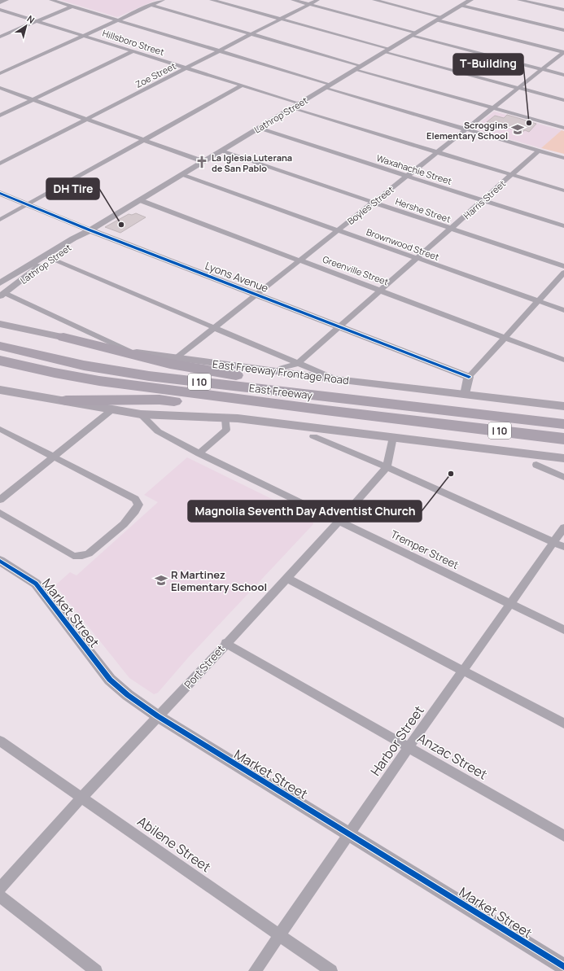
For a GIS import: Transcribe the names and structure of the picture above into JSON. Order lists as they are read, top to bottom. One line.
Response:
{"streets":{"highway":["I 10","East Freeway"],"main road":["East Freeway Frontage Road"],"street":["Hillsboro Street","Zoe Street","Lathrop Street","Waxahachie Street","Harris Street","Boyles Street","Hershe Street","Brownwood Street","Greenville Street","Lyons Avenue","Tremper Street","Market Street","Port Street","Harbor Street","Anzac Street","Abilene Street"]},"crossings":[["Hillsboro Street","Zoe Street"],["Hillsboro Street","Lathrop Street"],["Lathrop Street","Waxahachie Street"],["Lathrop Street","Hershe Street"],["Lathrop Street","Brownwood Street"],["Lathrop Street","Greenville Street"],["Lathrop Street","Lyons Avenue"],["Waxahachie Street","Harris Street"],["Waxahachie Street","Boyles Street"],["Harris Street","Hershe Street"],["Harris Street","Brownwood Street"],["Harris Street","Greenville Street"],["Harris Street","Lyons Avenue"],["Boyles Street","Hershe Street"],["Boyles Street","Brownwood Street"],["Boyles Street","Greenville Street"],["Boyles Street","Lyons Avenue"],["Boyles Street","East Freeway Frontage Road"],["Tremper Street","Port Street"],["Tremper Street","Harbor Street"],["Market Street","Port Street"],["Market Street","Harbor Street"],["Port Street","Anzac Street"],["Port Street","Abilene Street"],["Harbor Street","Anzac Street"],["Harbor Street","Abilene Street"]],"places":{"other":["T-Building","DH Tire","Magnolia Seventh Day Adventist Church"],"school or university":["Scroggins Elementary School","R Martinez Elementary School"],"church":["La Iglesia Luterana de San Pablo"]},"north":"top right"}
